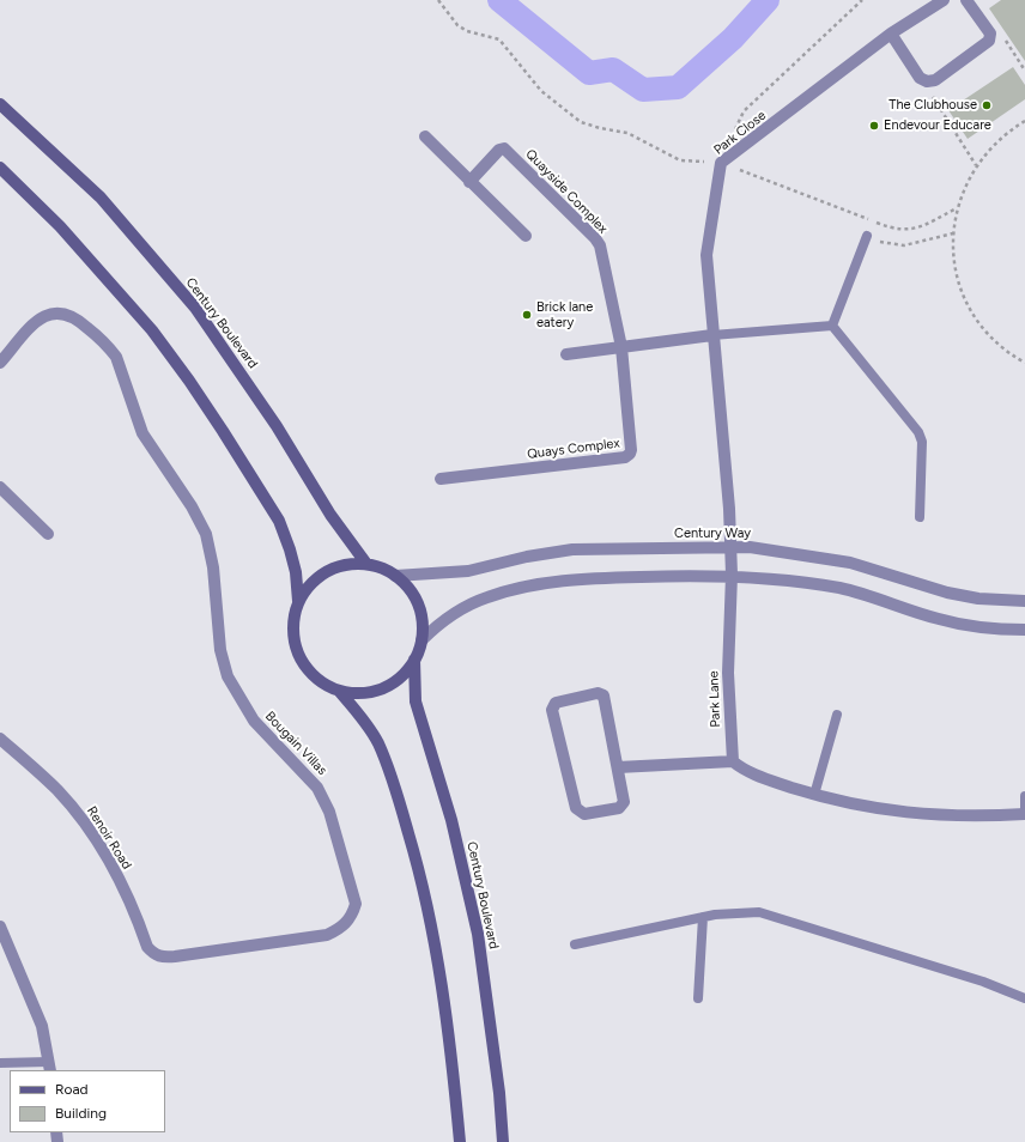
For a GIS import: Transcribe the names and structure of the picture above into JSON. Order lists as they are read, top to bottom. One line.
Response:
{"streets":{"main road":["Century Boulevard"],"street":["Park Close","Quayside Complex","Quays Complex","Century Way","Park Lane","Bougain Villas","Renoir Road"]},"crossings":[["Park Close","Park Lane"],["Quayside Complex","Quays Complex"],["Century Boulevard","Century Way"],["Century Way","Park Lane"],["Bougain Villas","Renoir Road"]],"places":["The Clubhouse","Endevour Educare","Brick lane eatery"],"legend":["Road","Building"]}
